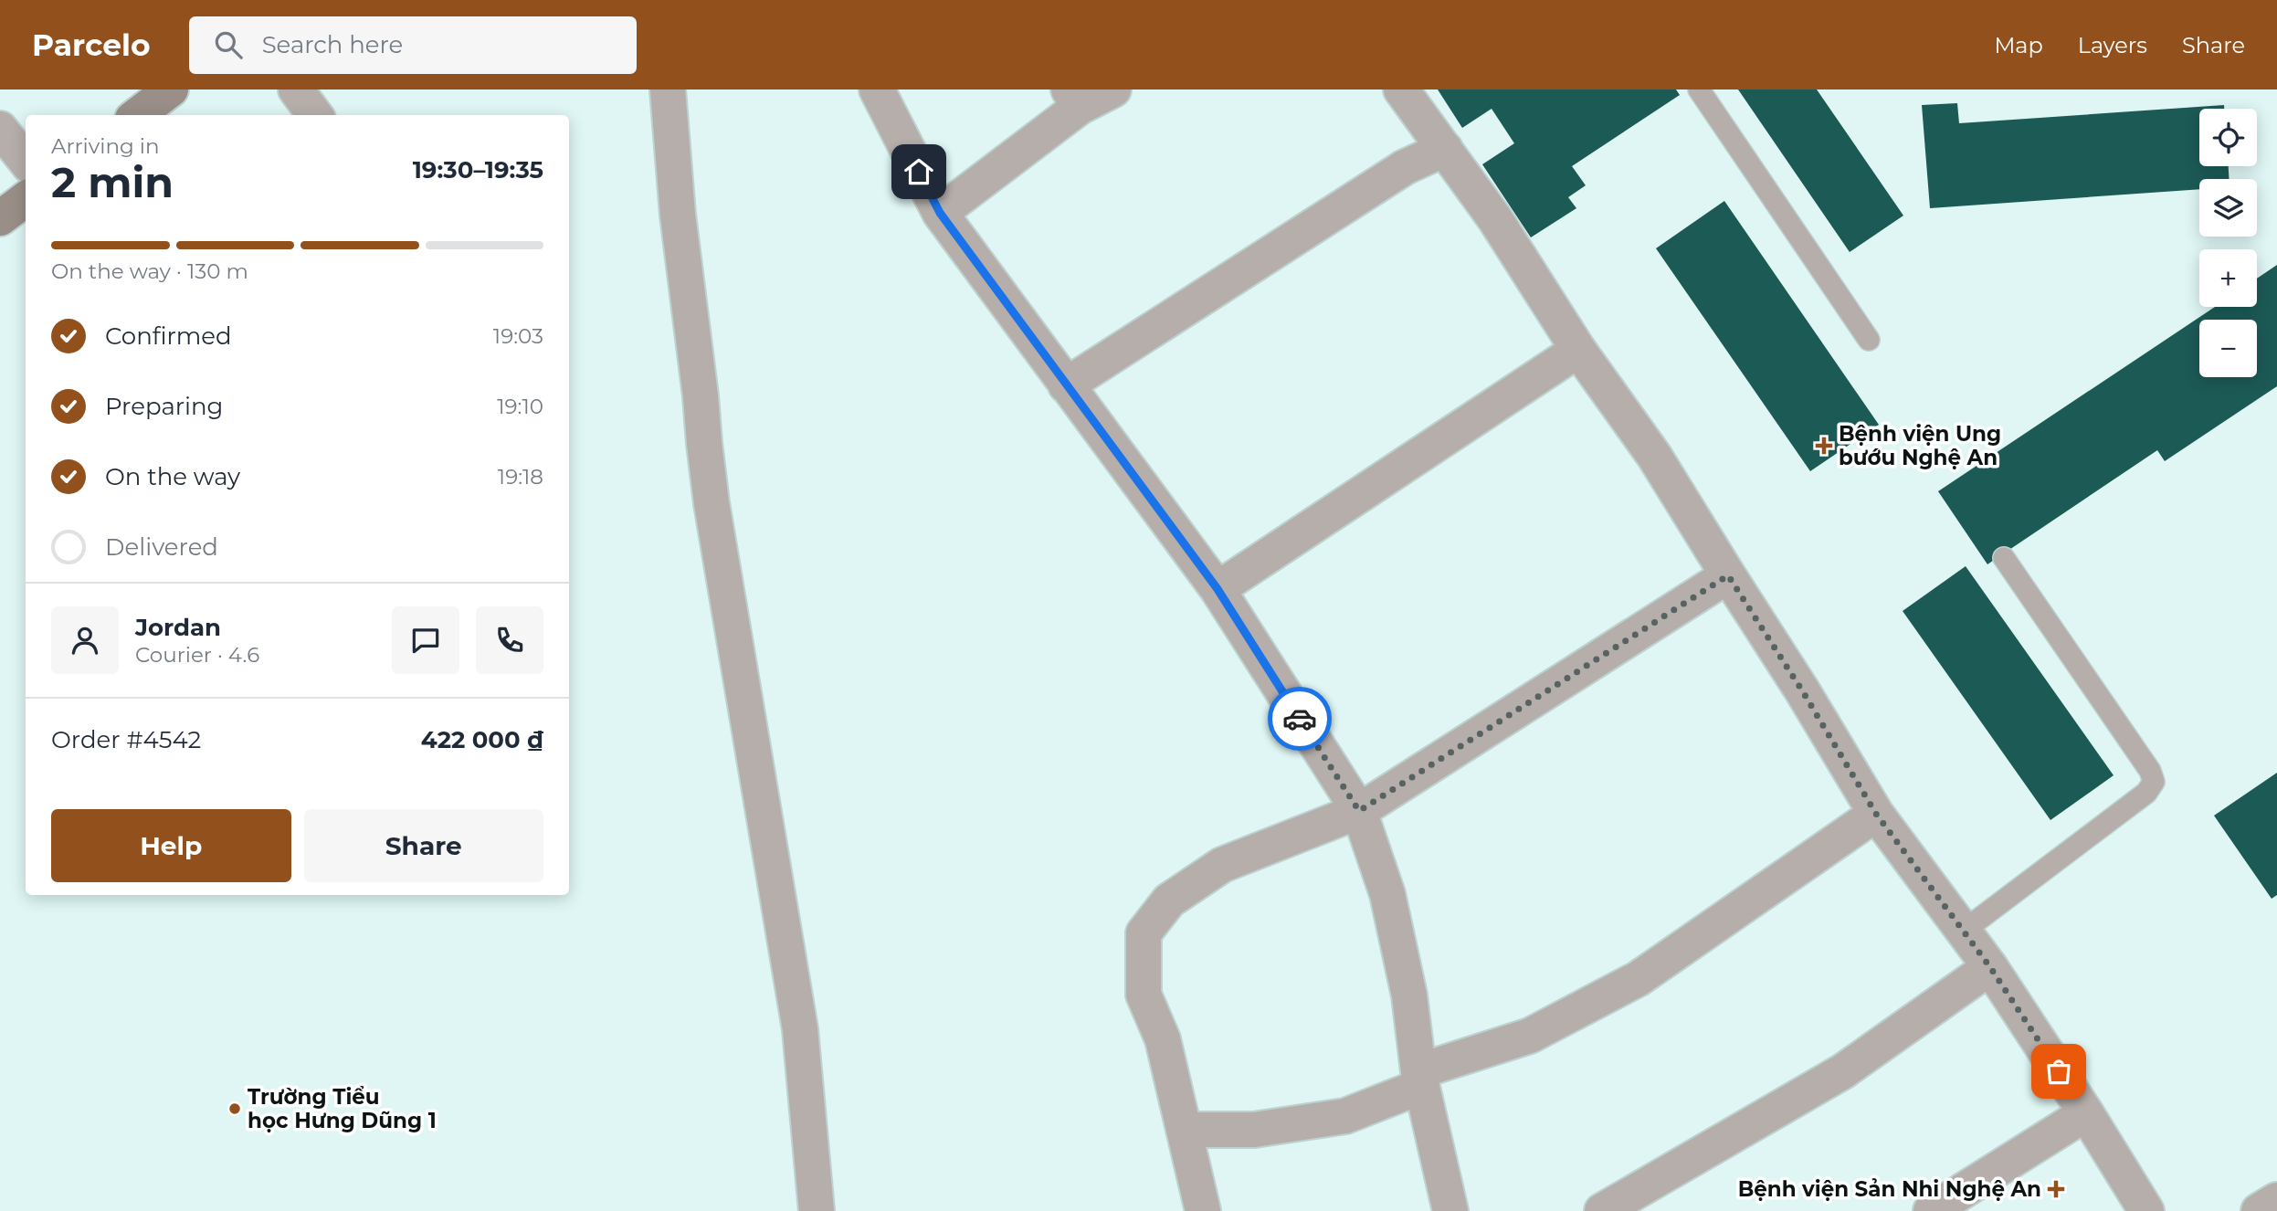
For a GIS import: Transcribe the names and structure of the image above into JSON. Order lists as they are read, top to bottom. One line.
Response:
{"places":{"health":["Bệnh viện Ung bướu Nghệ An","Bệnh viện Sản Nhi Nghệ An"],"other":["Trường Tiểu học Hưng Dũng 1"]},"page":{"header":"Parcelo","search":"Search here","nav":["Map","Layers","Share"],"map_buttons":["+","−"],"heading":["2 min","Arriving in","19:30–19:35"],"panel":["Jordan","Courier · 4.6","Order #4542","422 000 ₫"],"bar":"On the way · 130 m","list":[["Confirmed","19:03"],["Preparing","19:10"],["On the way","19:18"],"Delivered"],"buttons":["Help","Share"]}}
